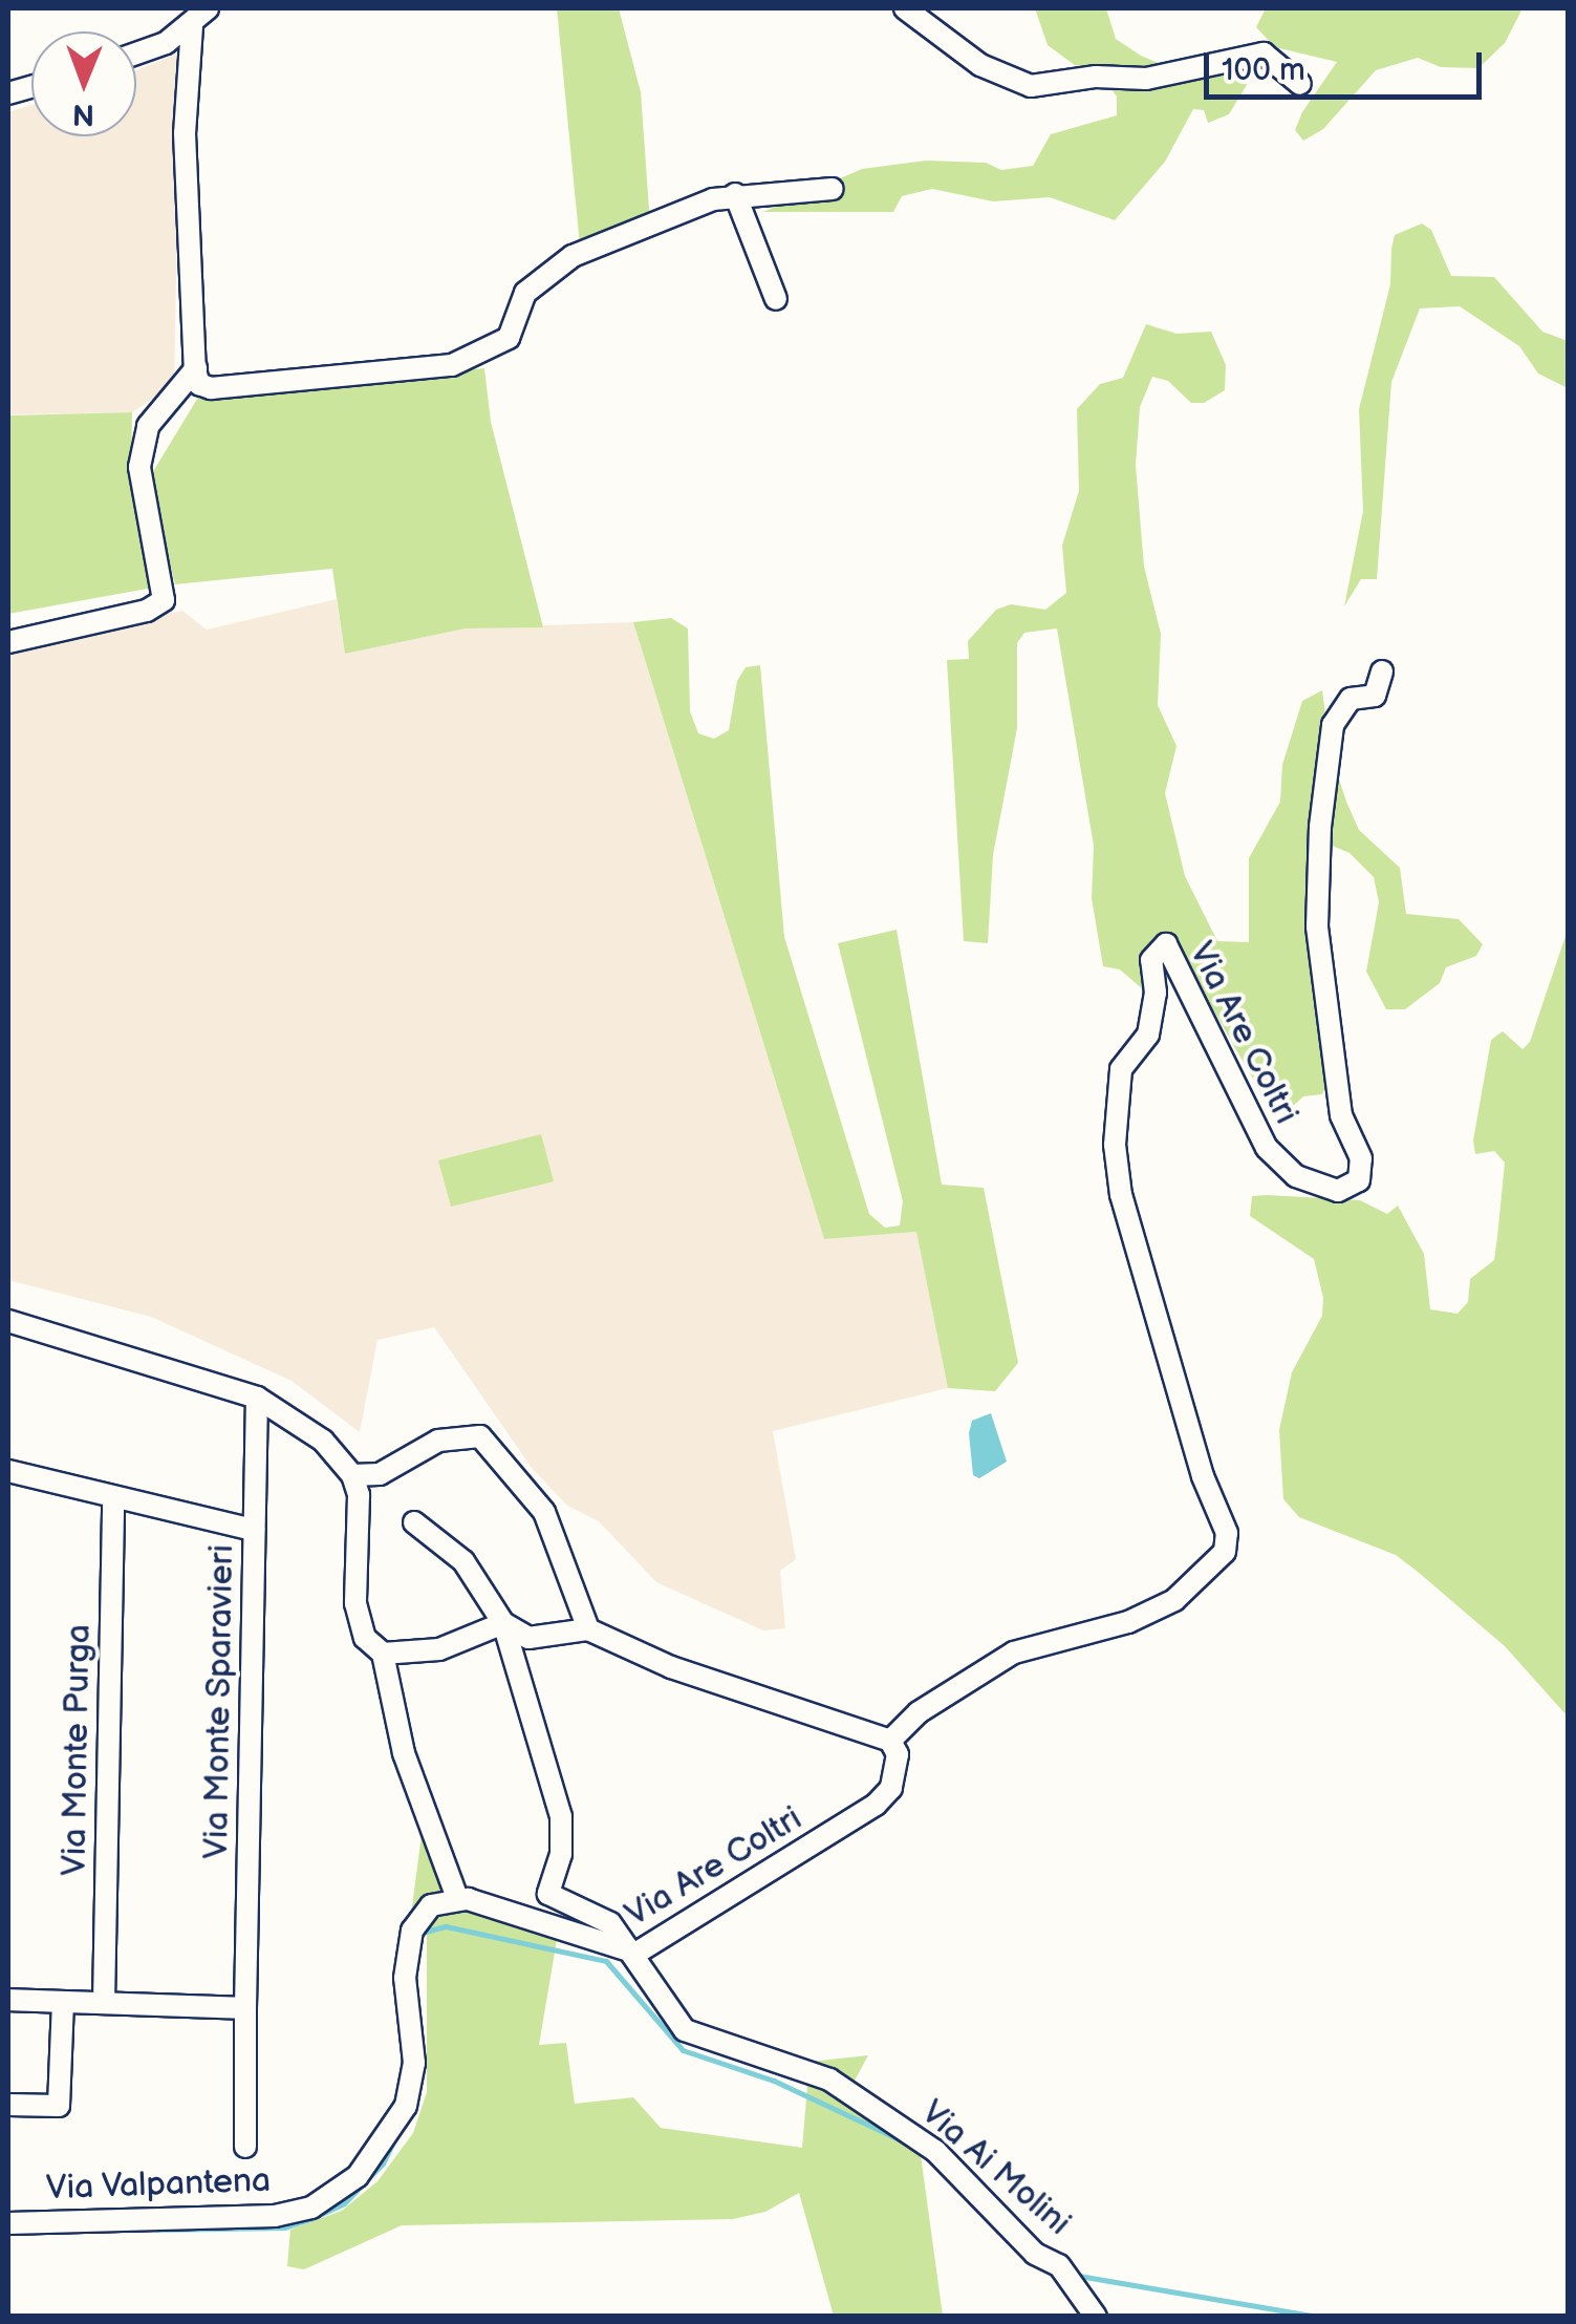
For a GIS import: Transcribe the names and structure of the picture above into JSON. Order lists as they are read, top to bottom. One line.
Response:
{"streets":{"street":["Via Are Coltri","Via Monte Sparavieri","Via Monte Purga","Via Ai Molini","Via Valpantena"]},"crossings":[["Via Are Coltri","Via Ai Molini"],["Via Are Coltri","Via Valpantena"]],"scale_bar":"100 m","north":"bottom"}
